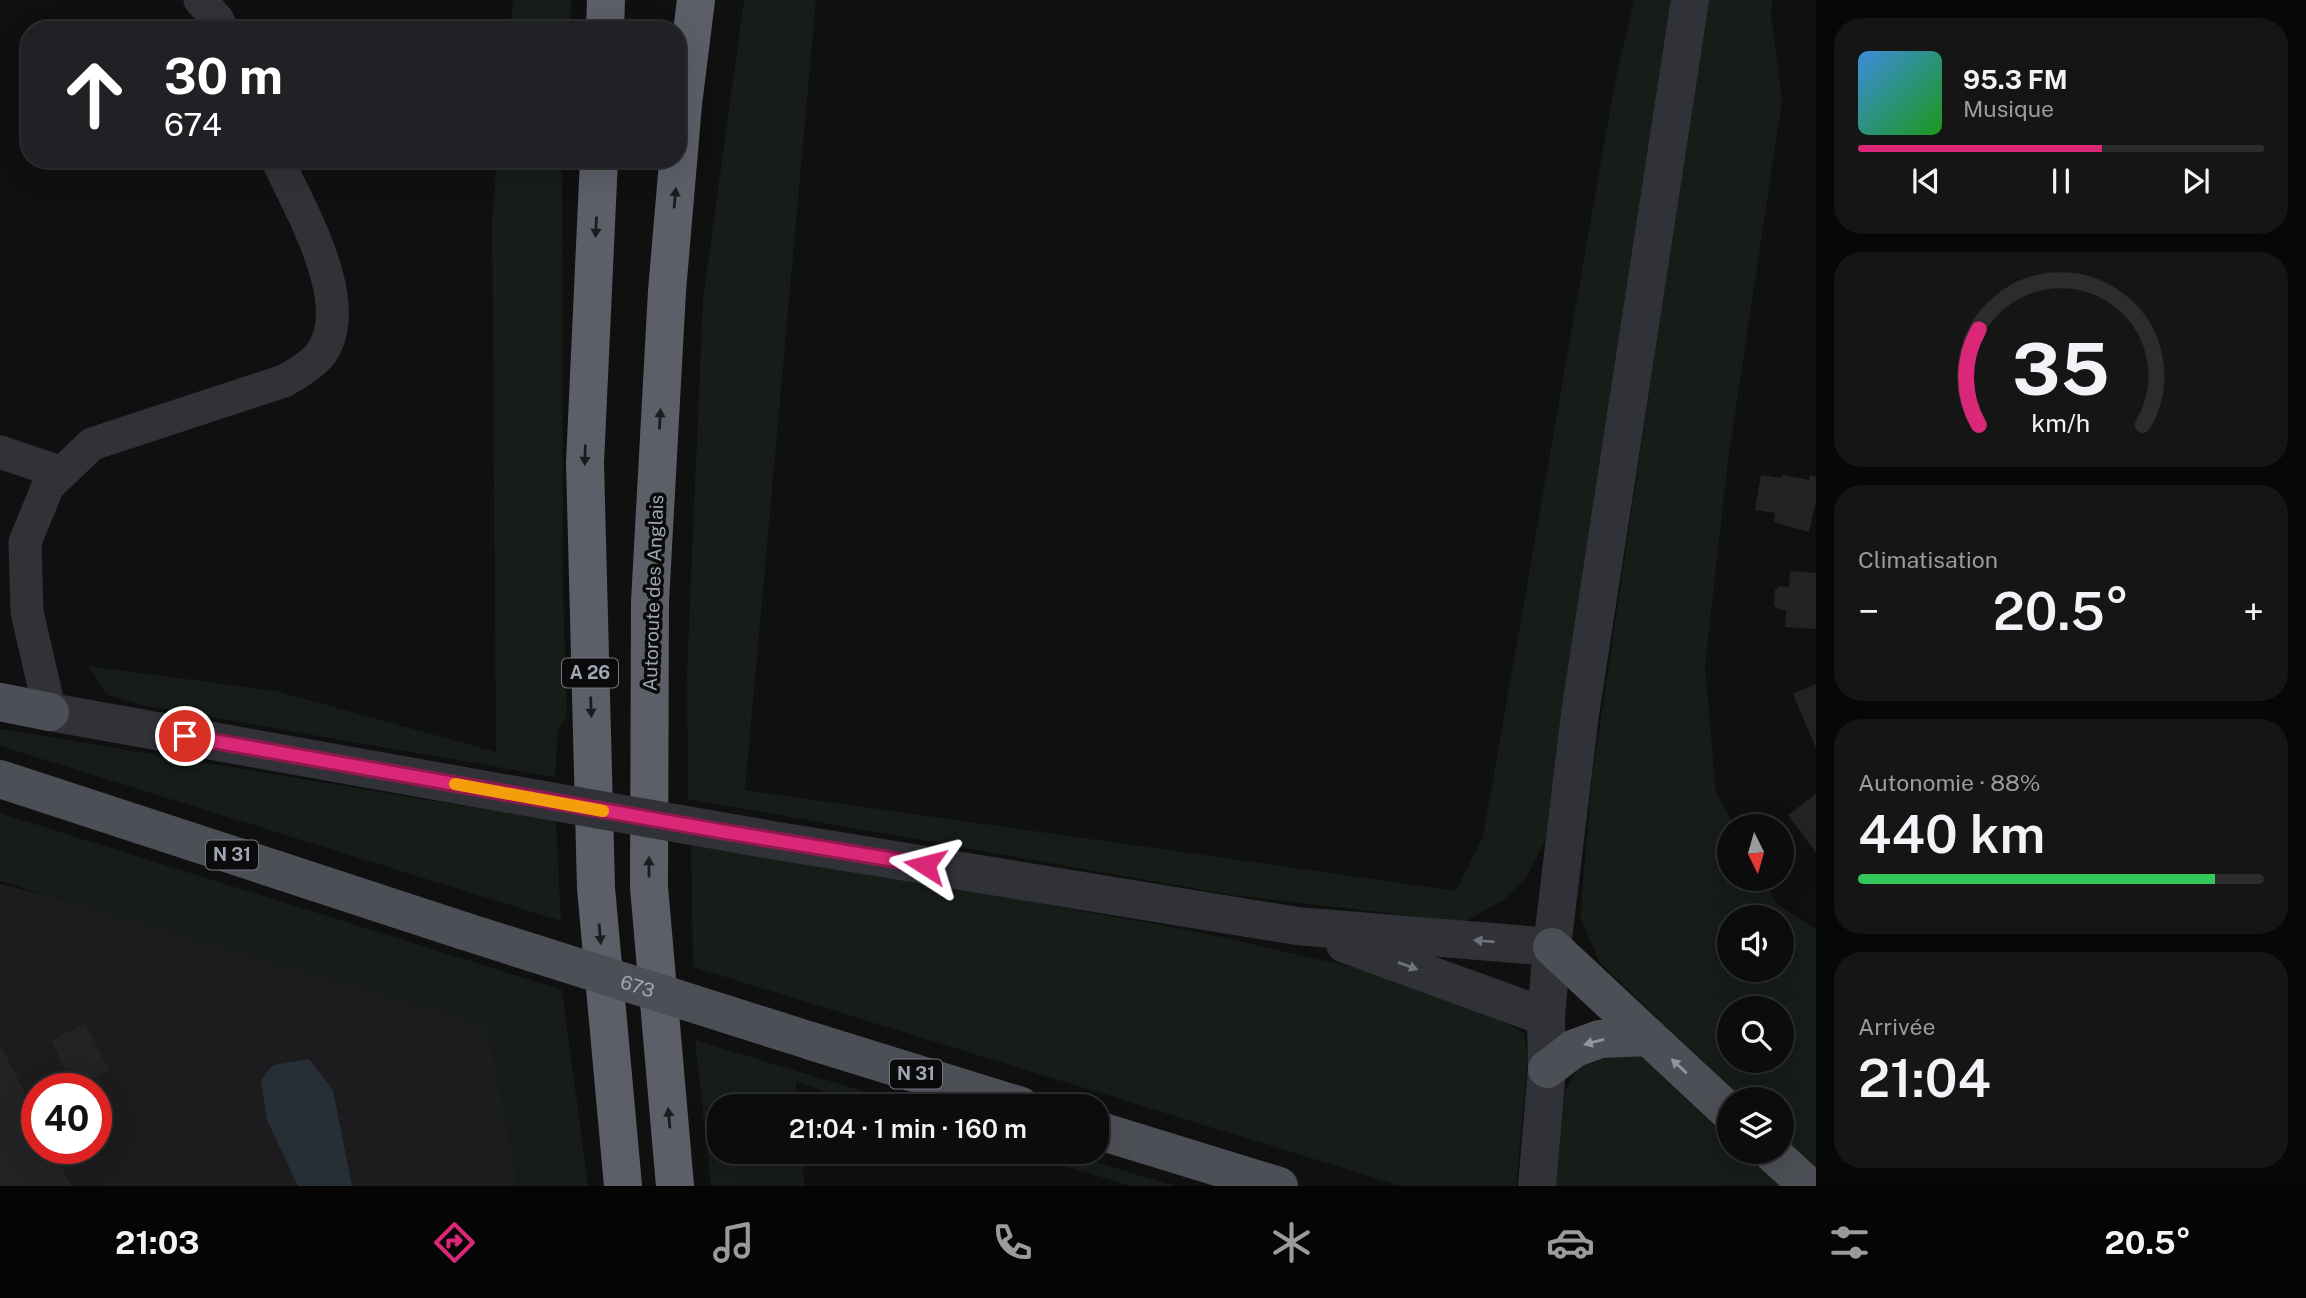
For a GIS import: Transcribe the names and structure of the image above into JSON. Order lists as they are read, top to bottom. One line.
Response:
{"streets":{"highway":["Autoroute des Anglais","A 26"],"main road":["N 31","673"]},"north":"bottom","page":{"turn":["30 m","674"],"song":["95.3 FM","Musique"],"tile":["Climatisation",["Autonomie · 88%","440 km"],["Arrivée","21:04"]],"heat":["−","20.5°","+"],"limit":"40","trip":"21:04 · 1 min · 160 m","tabs":["21:03","20.5°"],"gauge":["35","km/h"]}}
